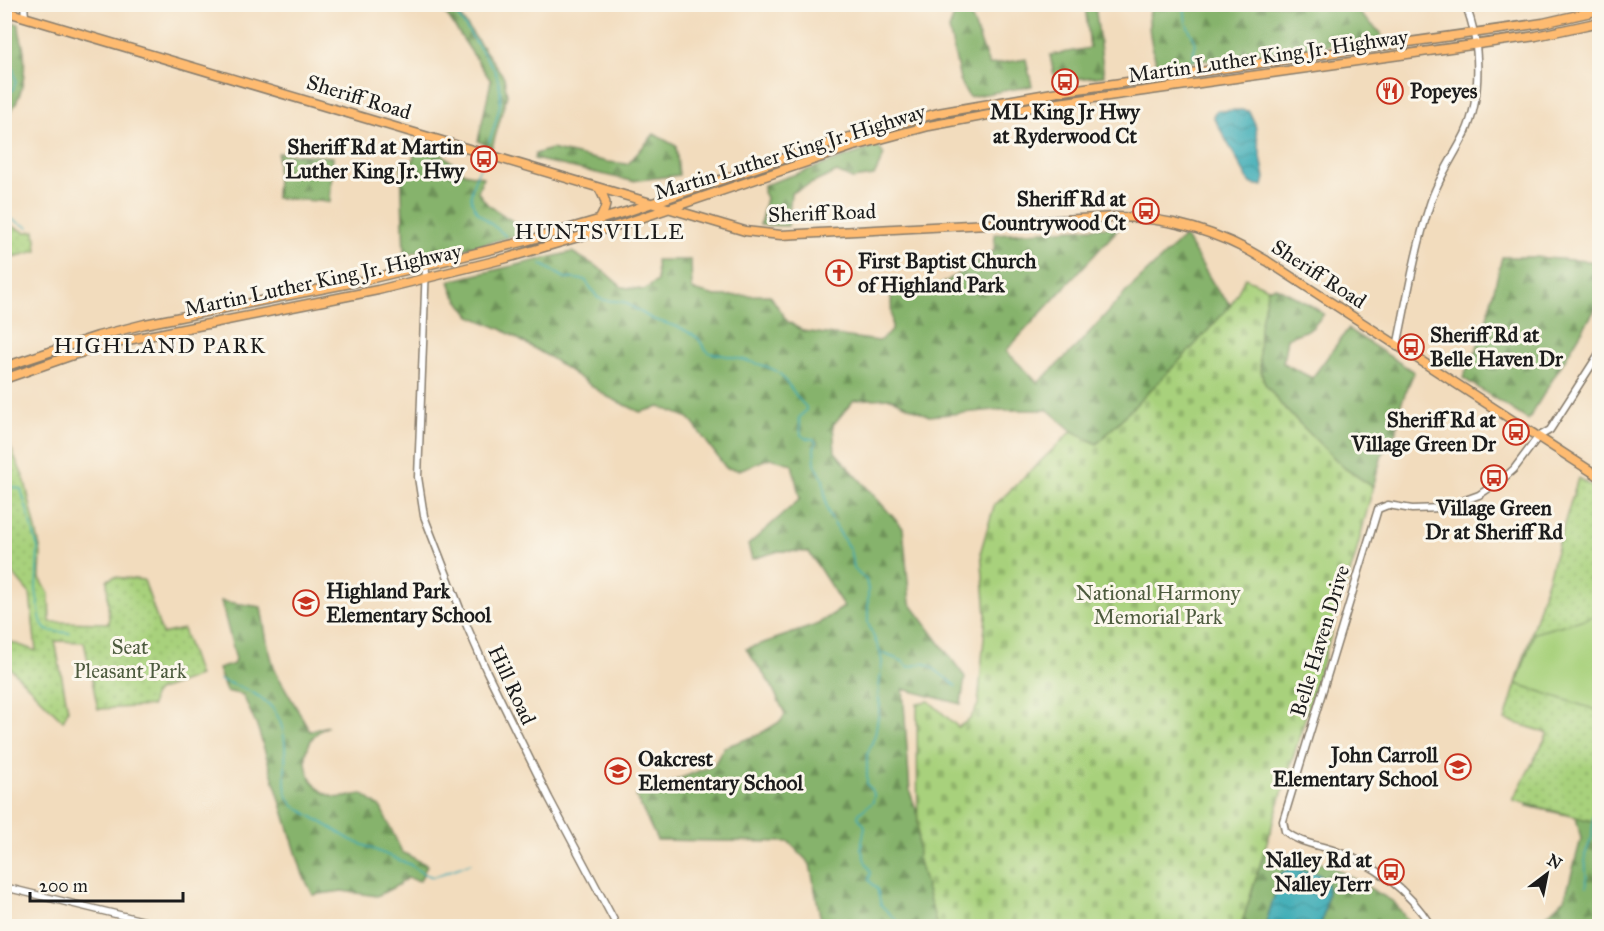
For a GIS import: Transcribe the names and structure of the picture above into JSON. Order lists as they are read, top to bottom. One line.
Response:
{"streets":{"main road":["Martin Luther King Jr. Highway","Sheriff Road"],"street":["Belle Haven Drive","Hill Road"]},"crossings":[["Martin Luther King Jr. Highway","Sheriff Road"],["Martin Luther King Jr. Highway","Hill Road"],["Sheriff Road","Belle Haven Drive"]],"districts":["HUNTSVILLE","HIGHLAND PARK"],"parks":["National Harmony Memorial Park","Seat Pleasant Park"],"places":{"bus stop":["ML King Jr Hwy at Ryderwood Ct","Sheriff Rd at Martin Luther King Jr. Hwy","Sheriff Rd at Countrywood Ct","Sheriff Rd at Belle Haven Dr","Sheriff Rd at Village Green Dr","Village Green Dr at Sheriff Rd","Nalley Rd at Nalley Terr"],"restaurant":["Popeyes"],"church":["First Baptist Church of Highland Park"],"school or university":["Highland Park Elementary School","John Carroll Elementary School","Oakcrest Elementary School"]},"scale_bar":"200 m","north":"top right"}
